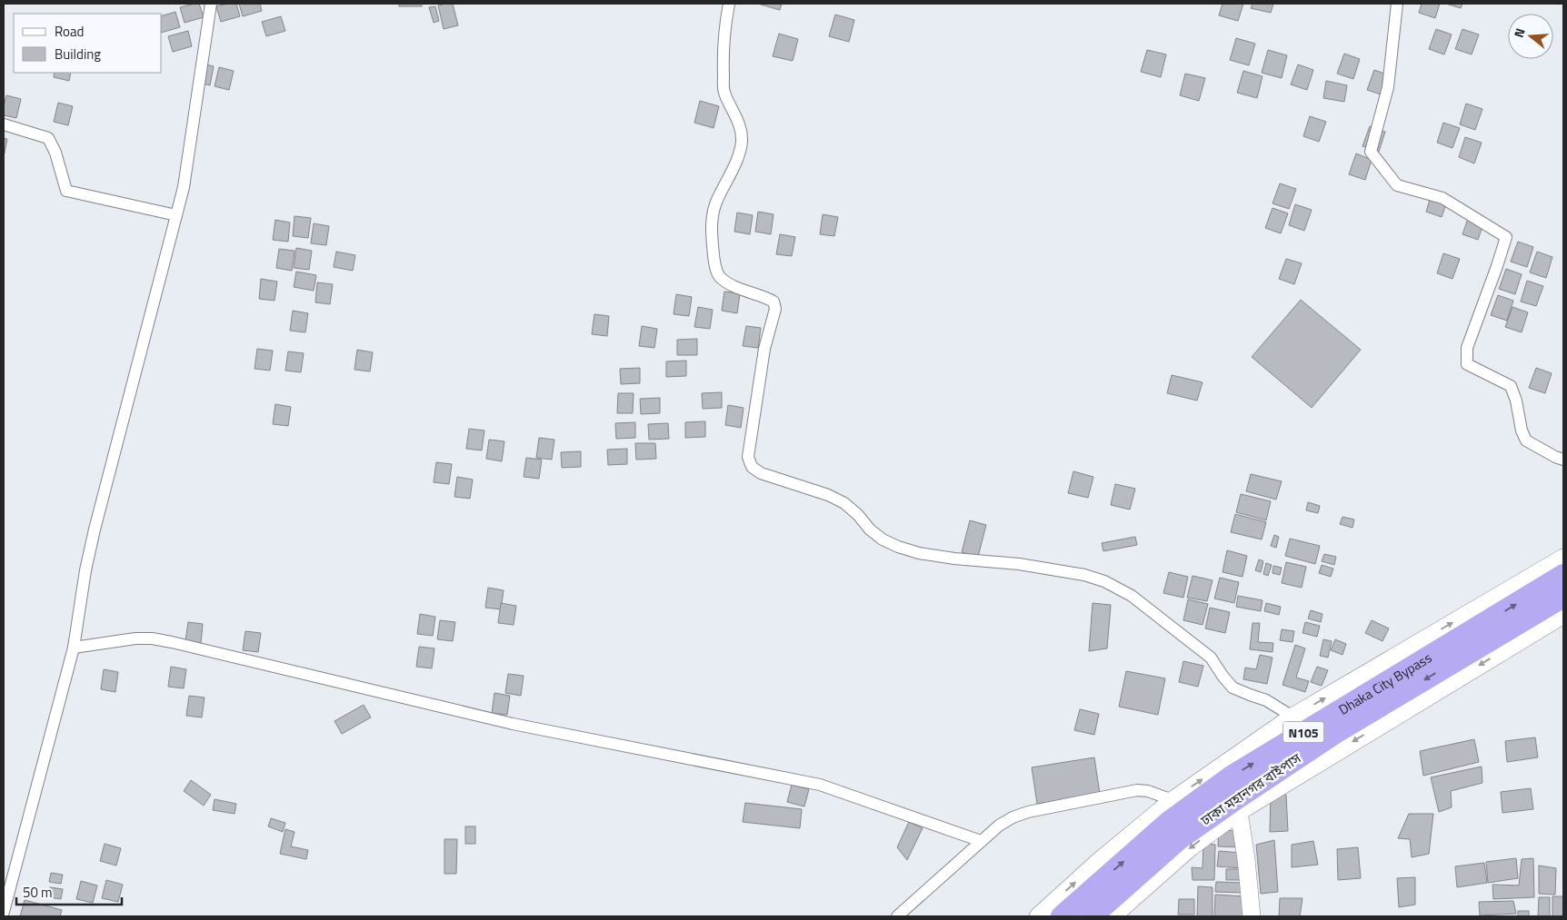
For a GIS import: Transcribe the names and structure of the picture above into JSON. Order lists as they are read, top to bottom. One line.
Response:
{"streets":{"highway":["Dhaka City Bypass","N105","ঢাকা মহানগর বাইপাস"]},"one_way":["Dhaka City Bypass","ঢাকা মহানগর বাইপাস"],"legend":["Road","Building"],"scale_bar":"50 m","north":"left"}
